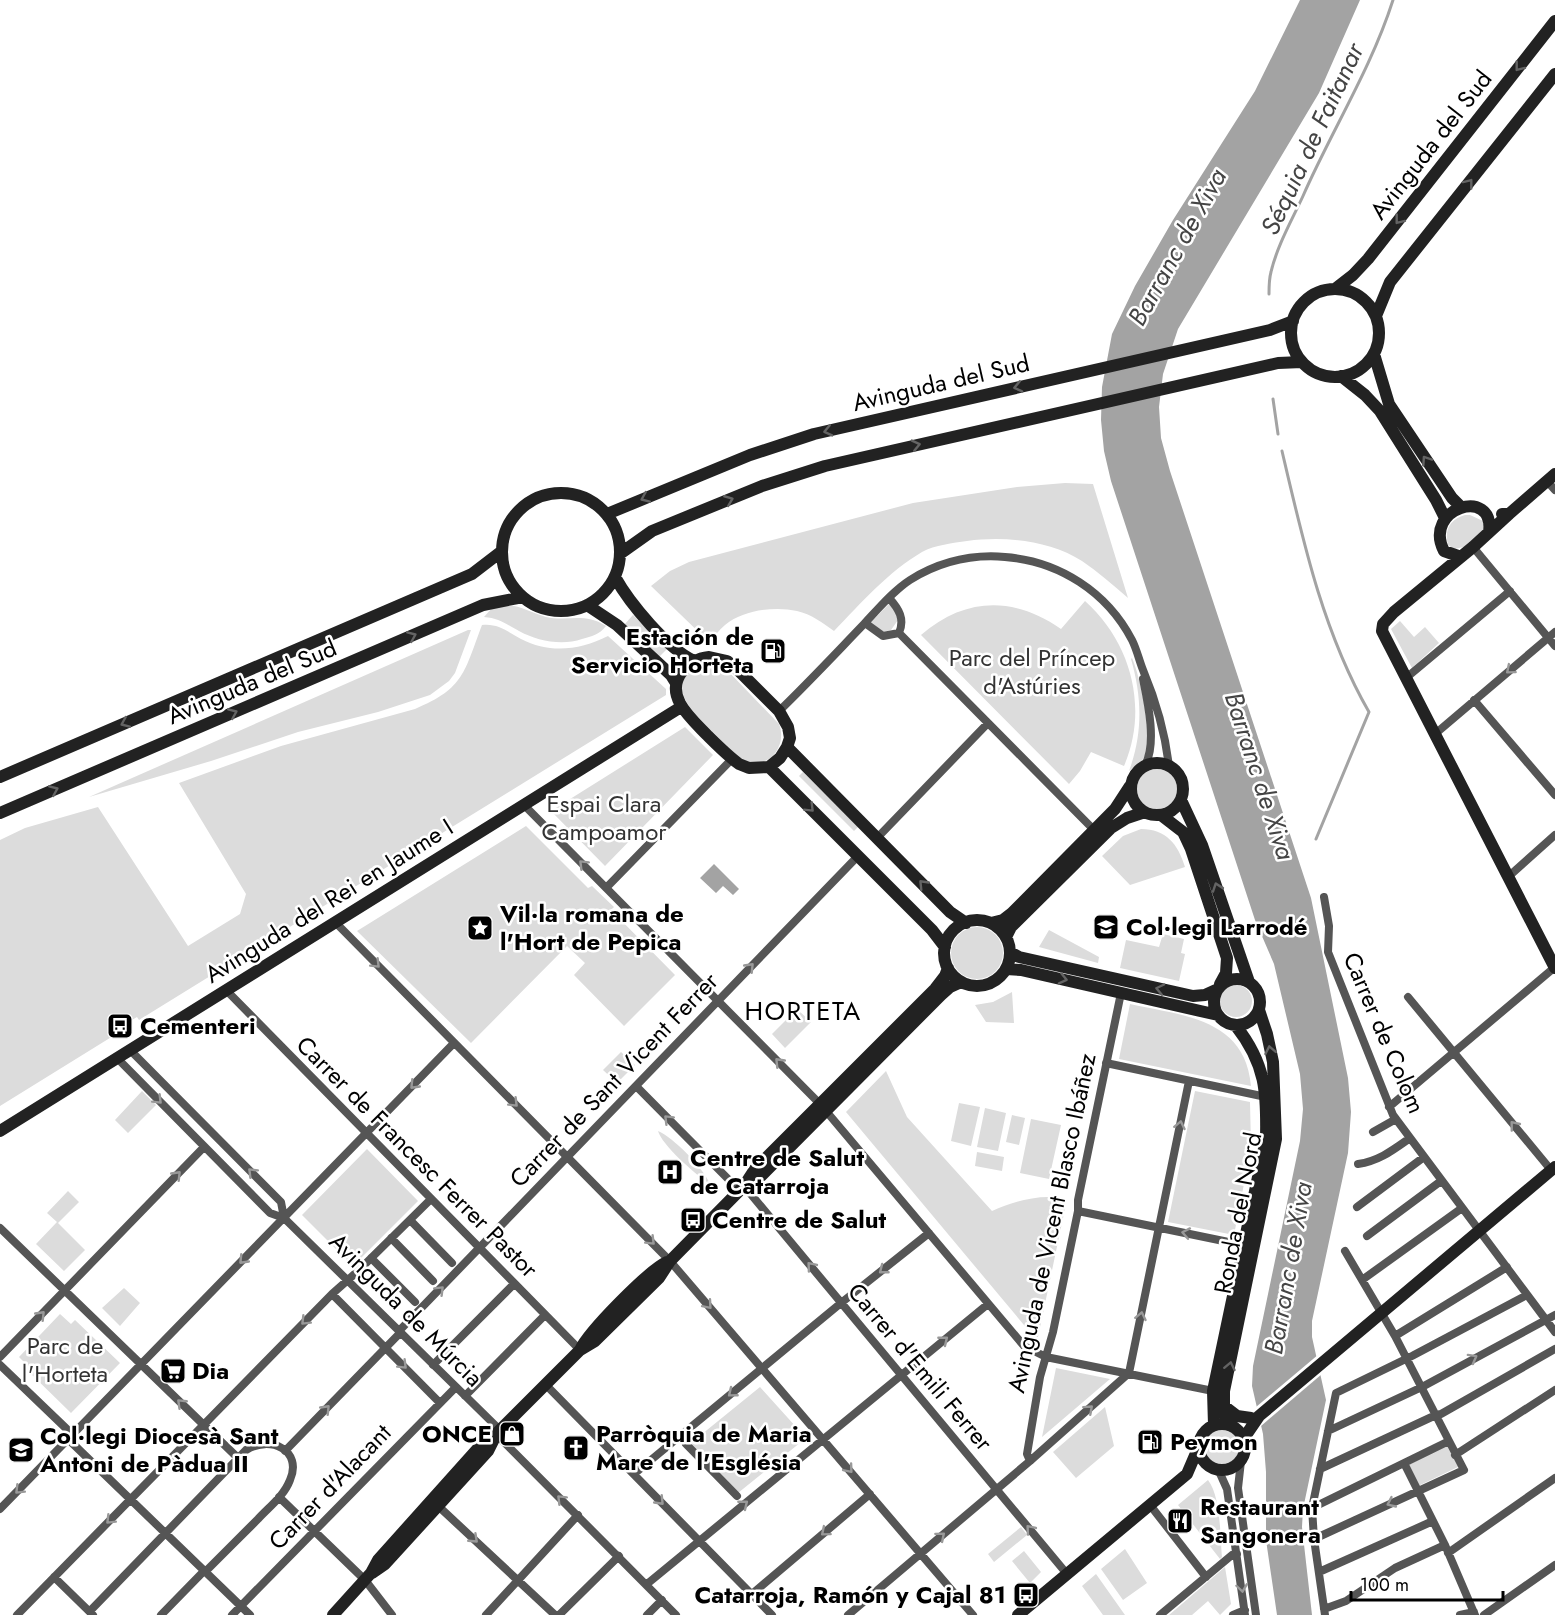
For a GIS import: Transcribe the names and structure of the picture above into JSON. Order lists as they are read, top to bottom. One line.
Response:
{"streets":{"street":["Avinguda del Sud","Avinguda del Rei en Jaume I","Carrer de Colom","Carrer de Sant Vicent Ferrer","Carrer de Francesc Ferrer Pastor","Ronda del Nord","Avinguda de Vicent Blasco Ibáñez","Avinguda de Múrcia","Carrer d'Emili Ferrer","Carrer d'Alacant"]},"crossings":[["Avinguda del Rei en Jaume I","Carrer de Francesc Ferrer Pastor"],["Avinguda del Rei en Jaume I","Avinguda de Múrcia"],["Carrer de Sant Vicent Ferrer","Carrer de Francesc Ferrer Pastor"],["Carrer de Sant Vicent Ferrer","Avinguda de Múrcia"],["Carrer de Sant Vicent Ferrer","Carrer d'Emili Ferrer"],["Avinguda de Múrcia","Carrer d'Alacant"]],"one_way":["Carrer d'Emili Ferrer"],"districts":["HORTETA"],"water":["Séquia de Faitanar","Barranc de Xiva"],"parks":["Parc del Príncep d'Astúries","Espai Clara Campoamor","Parc de l'Horteta"],"places":{"fuel station":["Estación de Servicio Horteta","Peymon"],"school or university":["Col·legi Larrodé","Col·legi Diocesà Sant Antoni de Pàdua II"],"place":["Vil·la romana de l'Hort de Pepica"],"bus stop":["Cementeri","Centre de Salut","Catarroja, Ramón y Cajal 81"],"hospital":["Centre de Salut de Catarroja"],"supermarket":["Dia"],"shop":["ONCE"],"church":["Parròquia de Maria Mare de l'Església"],"restaurant":["Restaurant Sangonera"]},"scale_bar":"100 m"}
